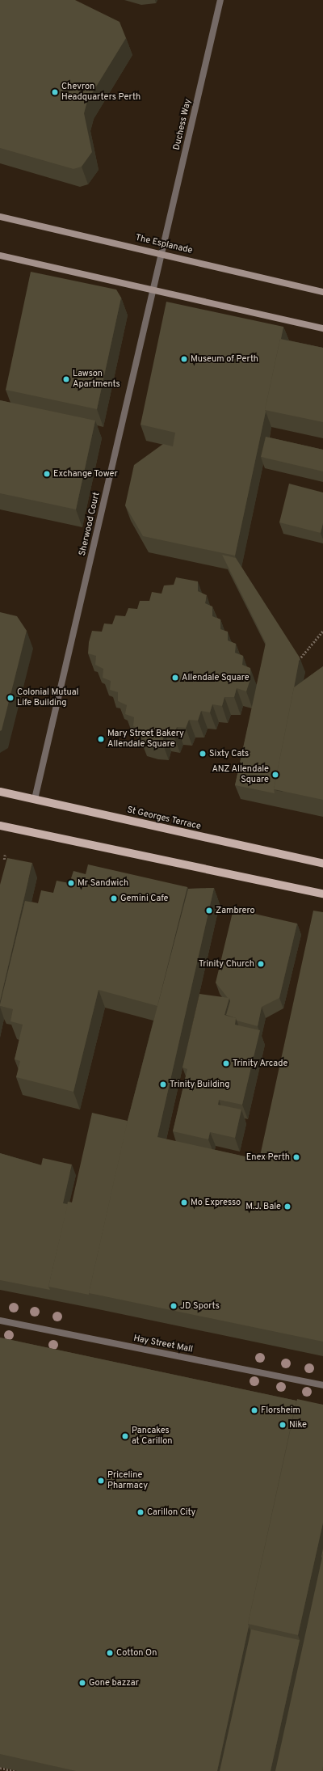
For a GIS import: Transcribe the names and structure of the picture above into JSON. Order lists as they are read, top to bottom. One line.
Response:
{"streets":{"main road":["The Esplanade","St Georges Terrace"],"street":["Duchess Way","Sherwood Court","Hay Street Mall"]},"crossings":[["Duchess Way","The Esplanade"],["Duchess Way","Sherwood Court"],["The Esplanade","Sherwood Court"],["Sherwood Court","St Georges Terrace"]],"places":["Chevron Headquarters Perth","Museum of Perth","Lawson Apartments","Exchange Tower","Allendale Square","Colonial Mutual Life Building","Mary Street Bakery Allendale Square","Sixty Cats","ANZ Allendale Square","Mr Sandwich","Gemini Cafe","Zambrero","Trinity Church","Trinity Arcade","Trinity Building","Enex Perth","Mo Expresso","M.J. Bale","JD Sports","Florsheim","Nike","Pancakes at Carillon","Priceline Pharmacy","Carillon City","Cotton On","Gone bazzar"]}
